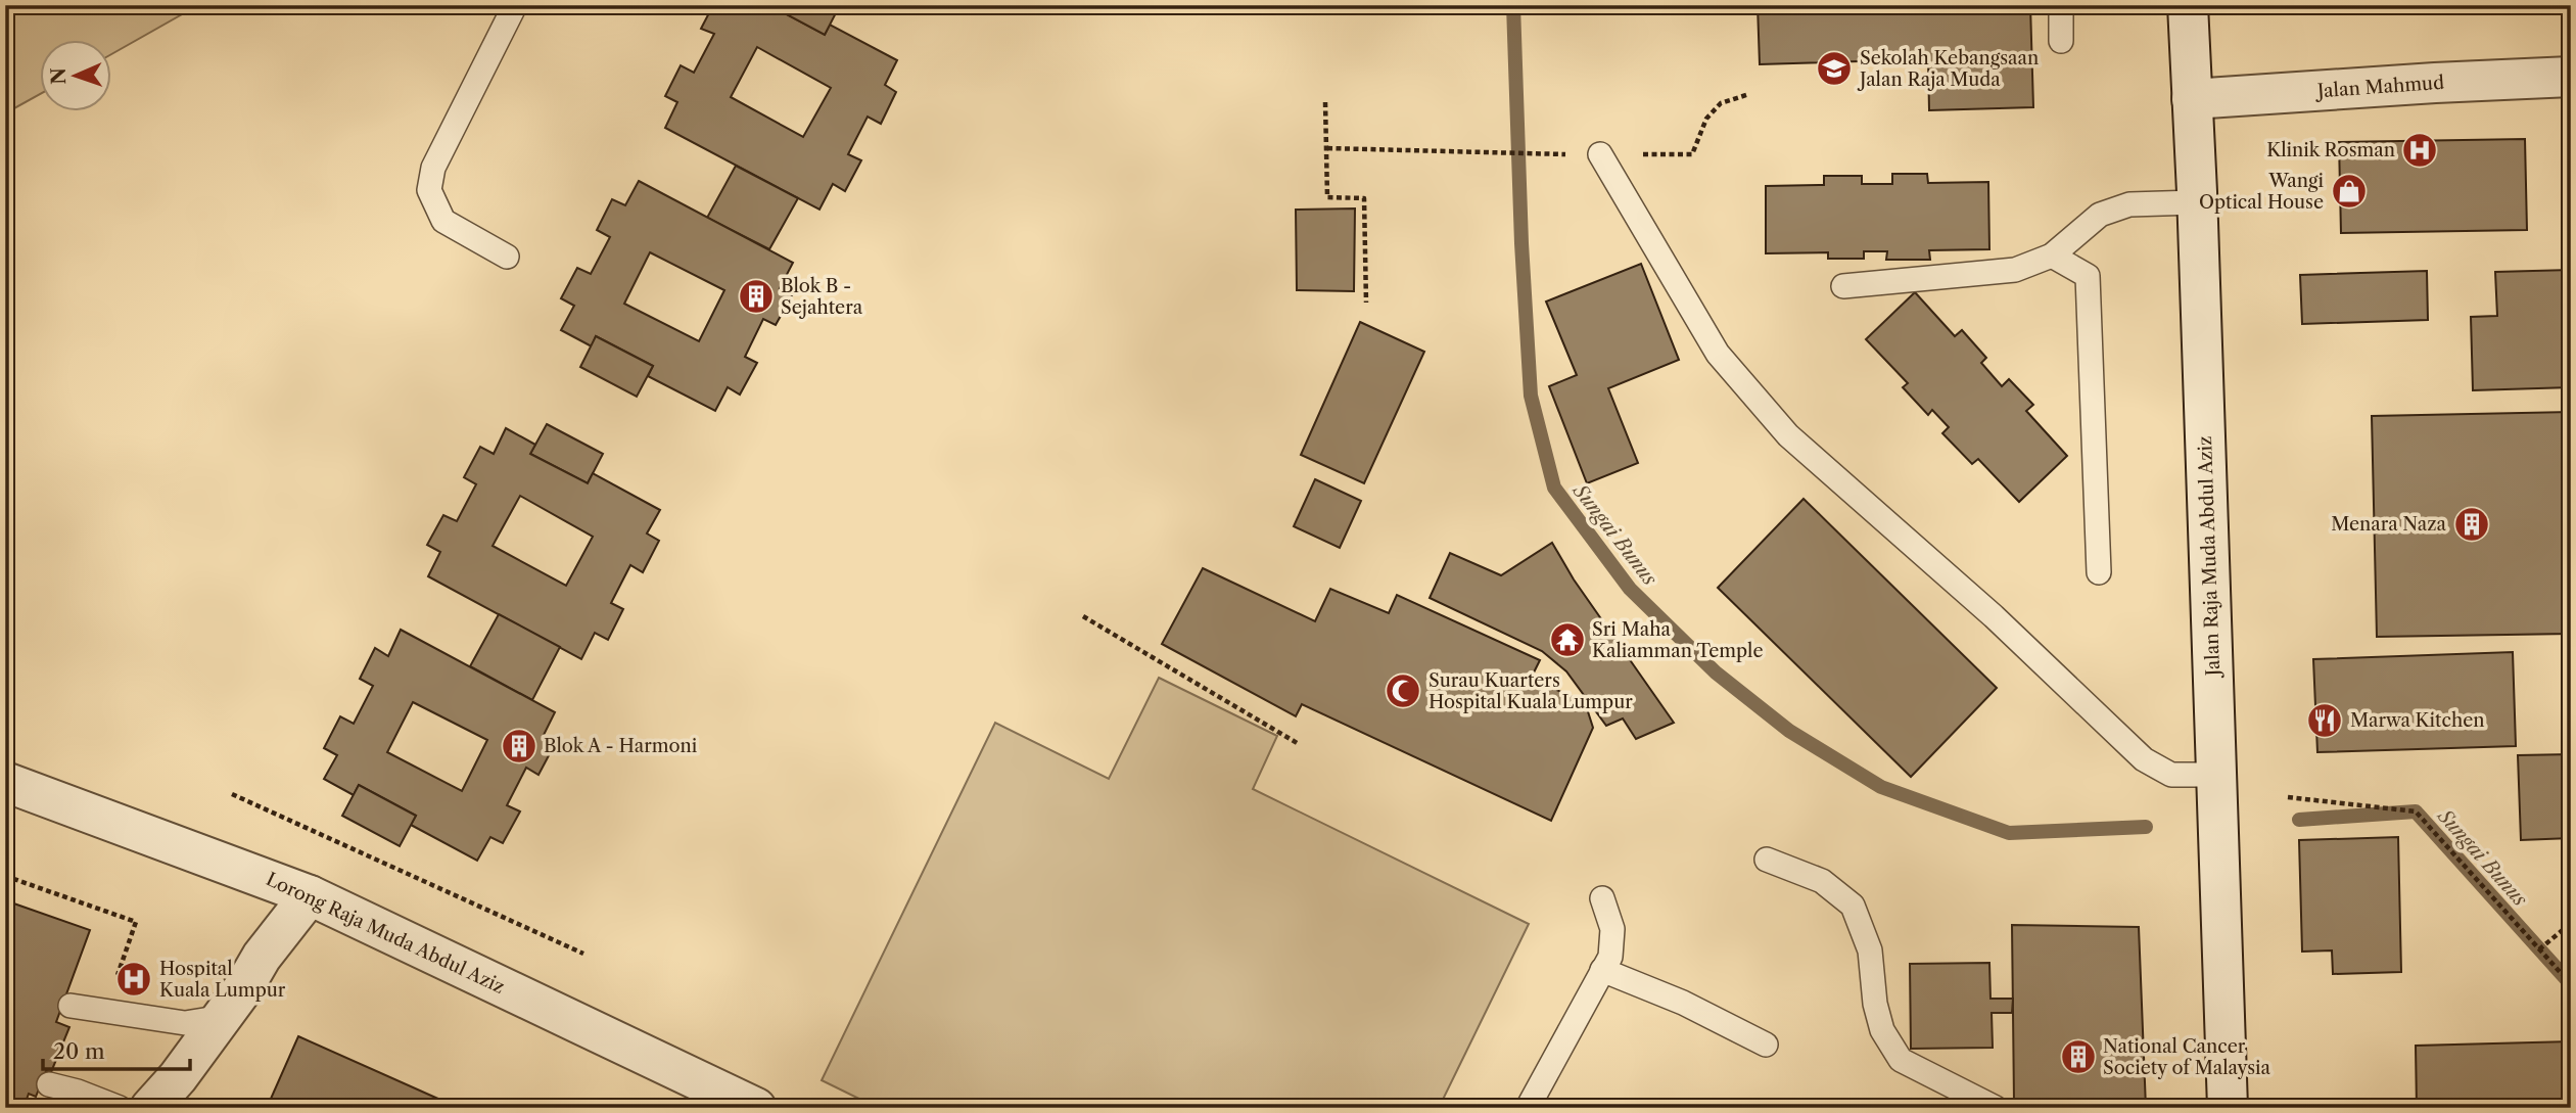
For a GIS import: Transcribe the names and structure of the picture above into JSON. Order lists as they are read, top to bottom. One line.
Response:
{"streets":{"street":["Jalan Mahmud","Jalan Raja Muda Abdul Aziz","Lorong Raja Muda Abdul Aziz"]},"crossings":[["Jalan Mahmud","Jalan Raja Muda Abdul Aziz"]],"water":["Sungai Bunus"],"places":{"school or university":["Sekolah Kebangsaan Jalan Raja Muda"],"hospital":["Klinik Rosman","Hospital Kuala Lumpur"],"shop":["Wangi Optical House"],"building":["Blok B - Sejahtera","Menara Naza","Blok A - Harmoni","National Cancer Society of Malaysia"],"temple":["Sri Maha Kaliamman Temple"],"mosque":["Surau Kuarters Hospital Kuala Lumpur"],"restaurant":["Marwa Kitchen"]},"scale_bar":"20 m","north":"left"}
